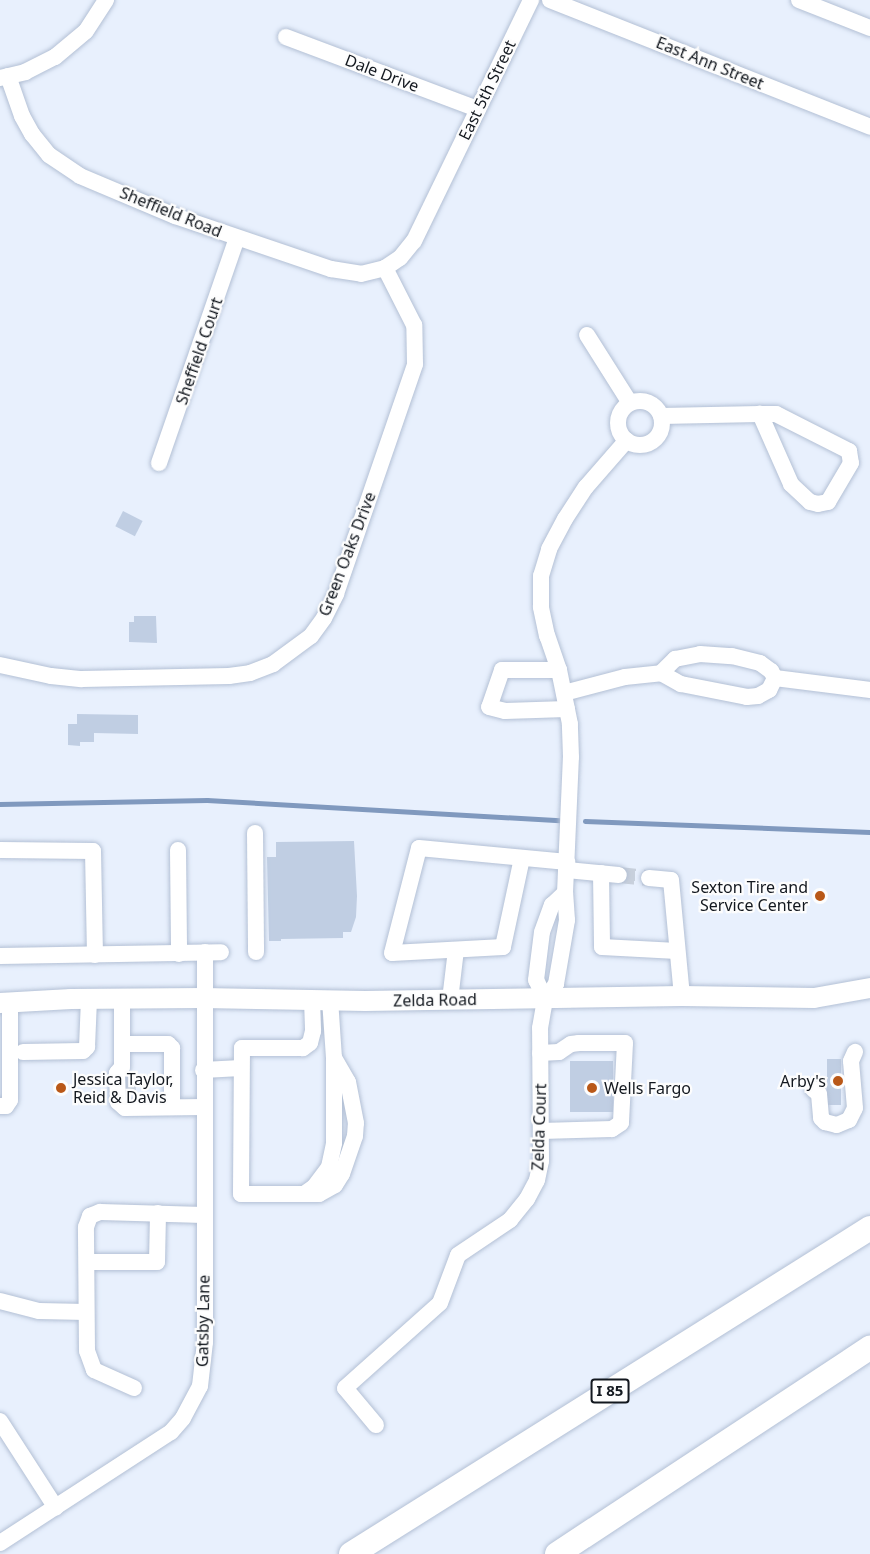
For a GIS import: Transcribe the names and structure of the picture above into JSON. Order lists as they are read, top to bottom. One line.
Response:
{"streets":{"highway":["I 85"],"main road":["Zelda Road"],"street":["East Ann Street","Dale Drive","East 5th Street","Sheffield Road","Sheffield Court","Green Oaks Drive","Zelda Court","Gatsby Lane"]},"crossings":[["Dale Drive","East 5th Street"],["East 5th Street","Sheffield Road"],["East 5th Street","Green Oaks Drive"],["Sheffield Road","Sheffield Court"],["Sheffield Road","Green Oaks Drive"],["Zelda Road","Zelda Court"],["Zelda Road","Gatsby Lane"]],"places":["Sexton Tire and Service Center","Arby's","Jessica Taylor, Reid & Davis","Wells Fargo"]}
